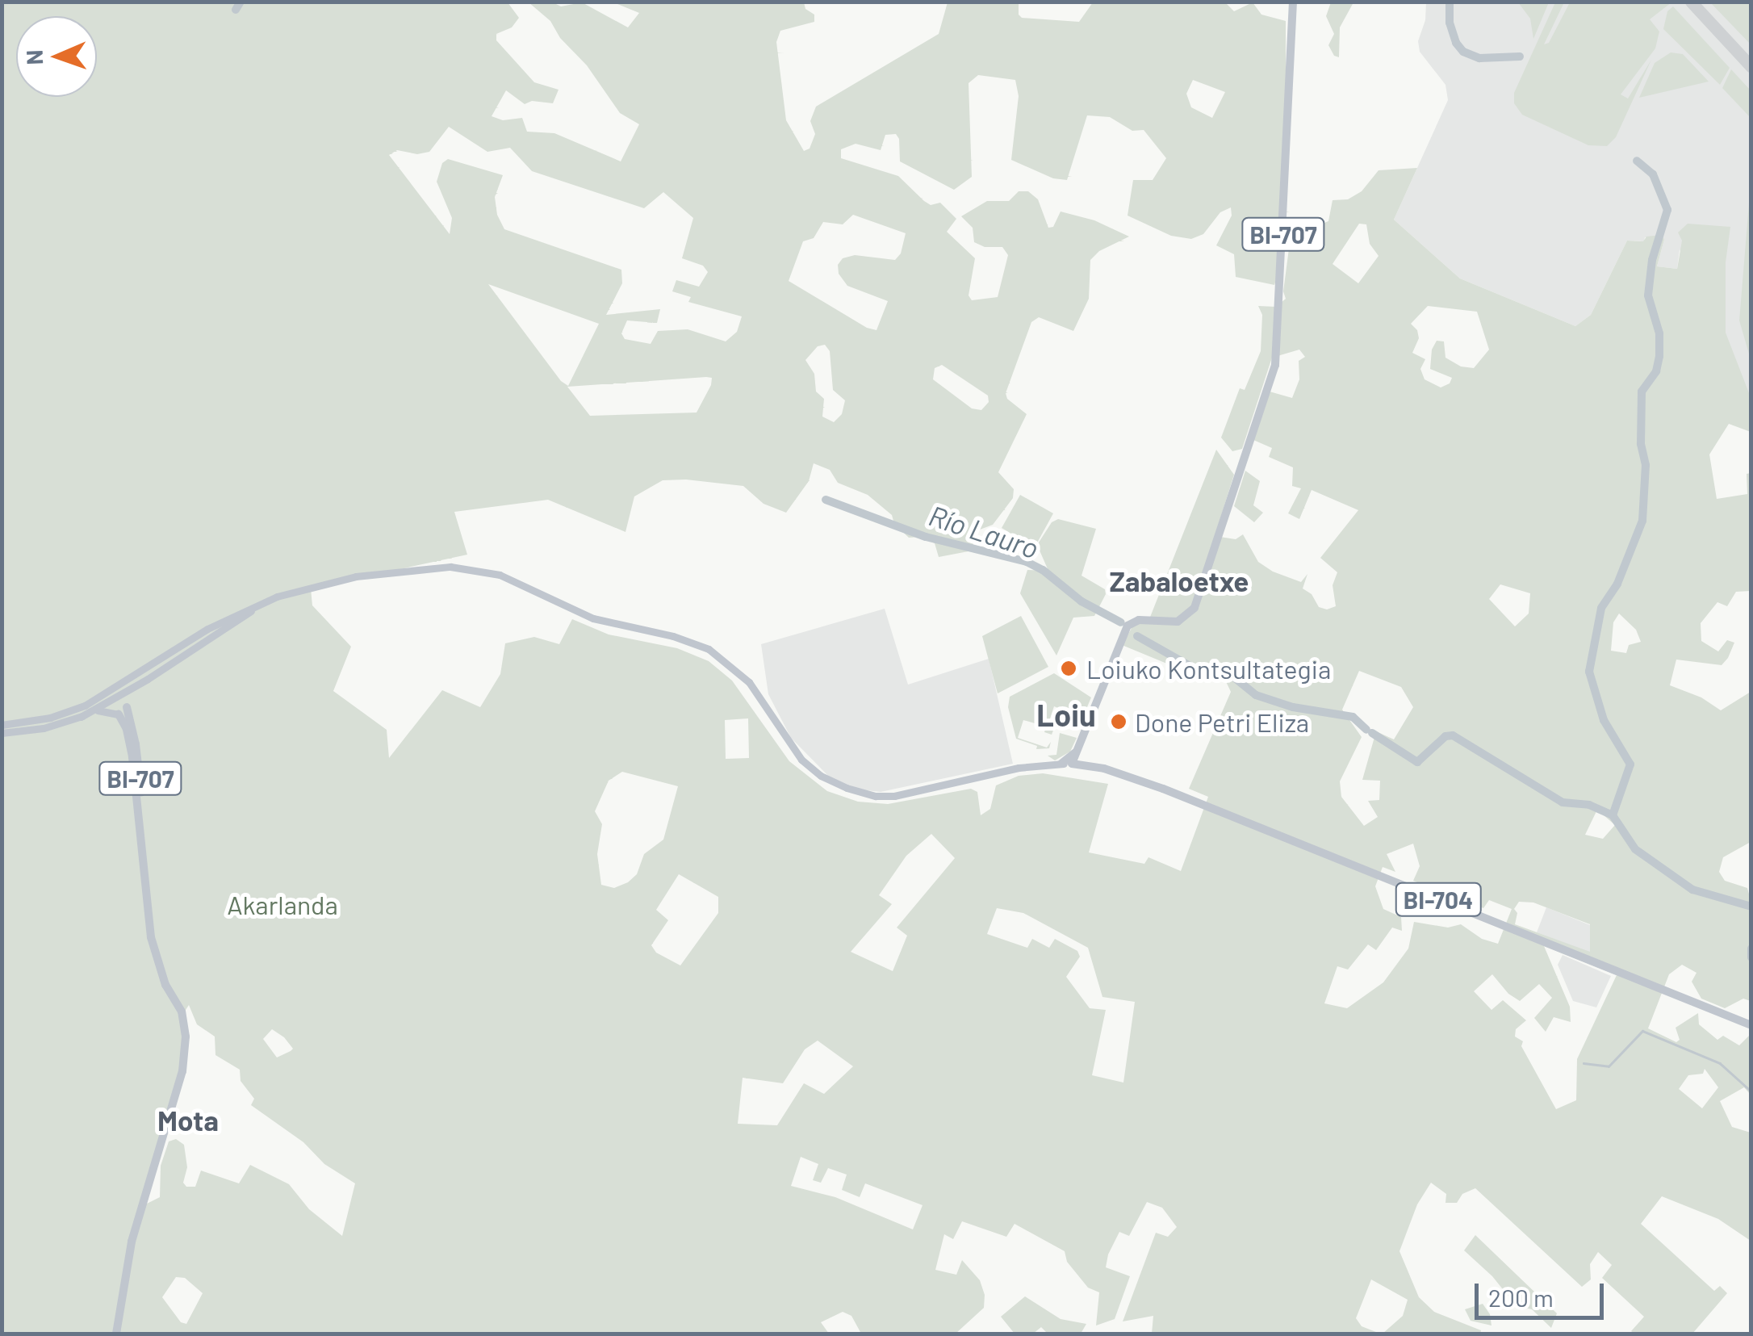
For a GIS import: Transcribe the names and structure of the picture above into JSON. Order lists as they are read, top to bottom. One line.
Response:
{"streets":{"main road":["BI-707","BI-704"]},"crossings":[["BI-707","BI-704"]],"districts":["Zabaloetxe","Loiu","Mota"],"water":["Río Lauro"],"parks":["Akarlanda"],"places":["Loiuko Kontsultategia","Done Petri Eliza"],"scale_bar":"200 m","north":"left"}
